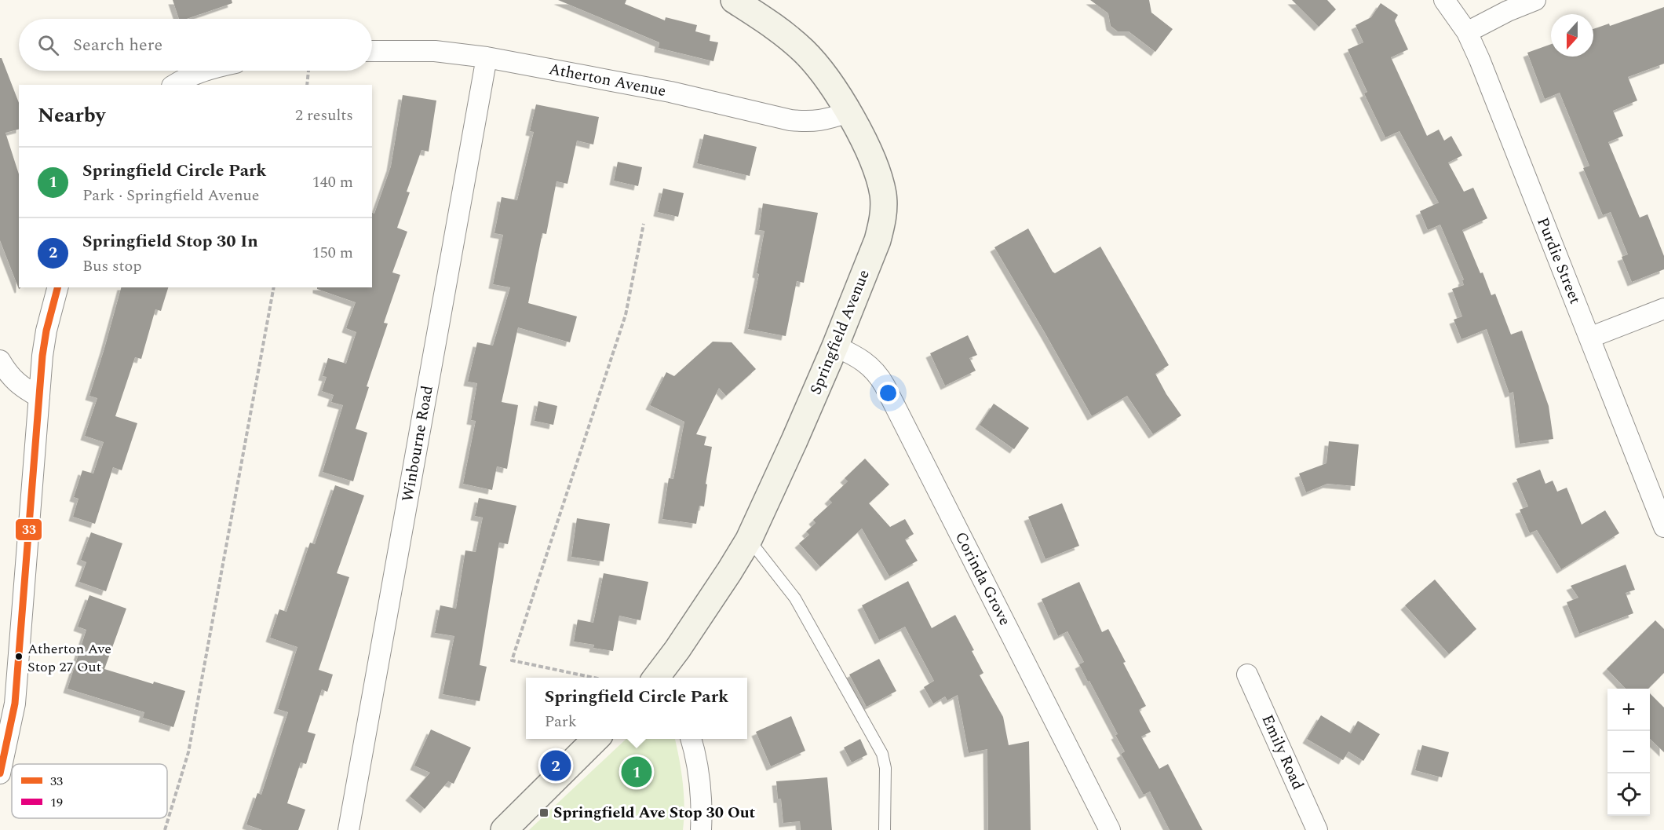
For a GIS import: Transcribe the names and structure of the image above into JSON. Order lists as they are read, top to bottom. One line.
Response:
{"streets":{"street":["Atherton Avenue","Purdie Street","Springfield Avenue","Winbourne Road","Corinda Grove","Emily Road"]},"crossings":[["Atherton Avenue","Springfield Avenue"],["Atherton Avenue","Winbourne Road"],["Springfield Avenue","Corinda Grove"]],"places":{"other":["Atherton Ave Stop 27 Out"],"transit":["Springfield Ave Stop 30 Out"]},"lines":["transit line 33"],"legend":["33","19"],"north":"bottom","page":{"search":"Search here","heading":["Nearby","2 results"],"list":[{"mark":"1","name":"Springfield Circle Park","note":"Park · Springfield Avenue","value":"140 m"},{"mark":"2","name":"Springfield Stop 30 In","note":"Bus stop","value":"150 m"}],"popup":["Springfield Circle Park","Park"],"map_buttons":["+","−"],"pins":["2","1"]}}
